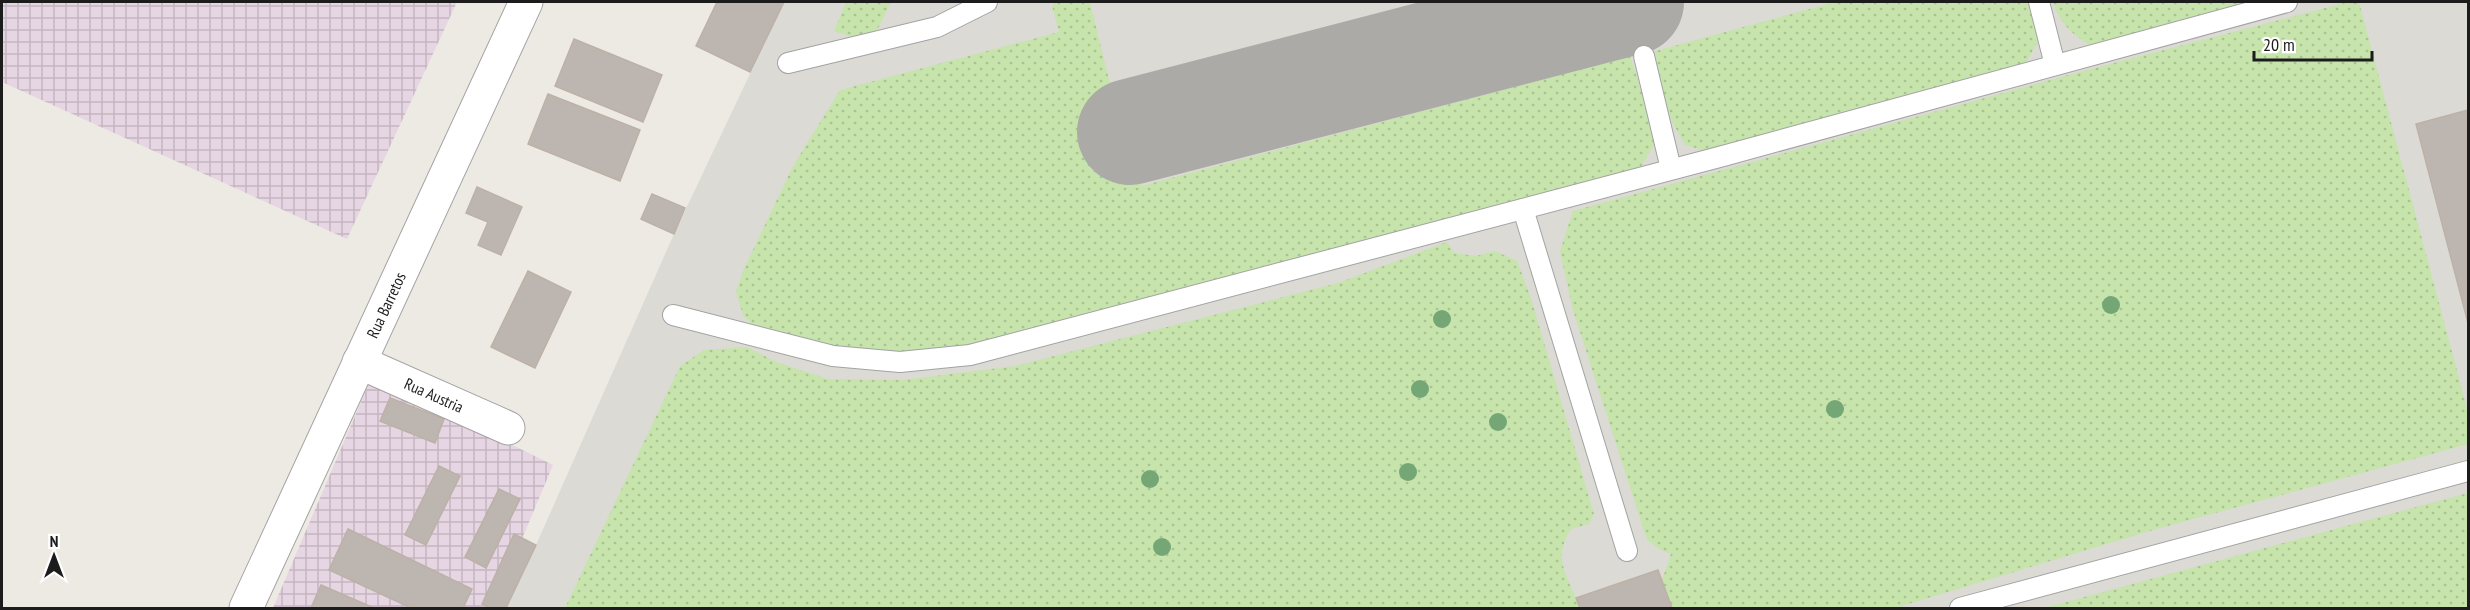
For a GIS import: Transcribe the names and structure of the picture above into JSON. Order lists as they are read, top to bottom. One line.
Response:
{"streets":{"street":["Rua Barretos","Rua Austria"]},"crossings":[["Rua Barretos","Rua Austria"]],"scale_bar":"20 m","north":"top"}
